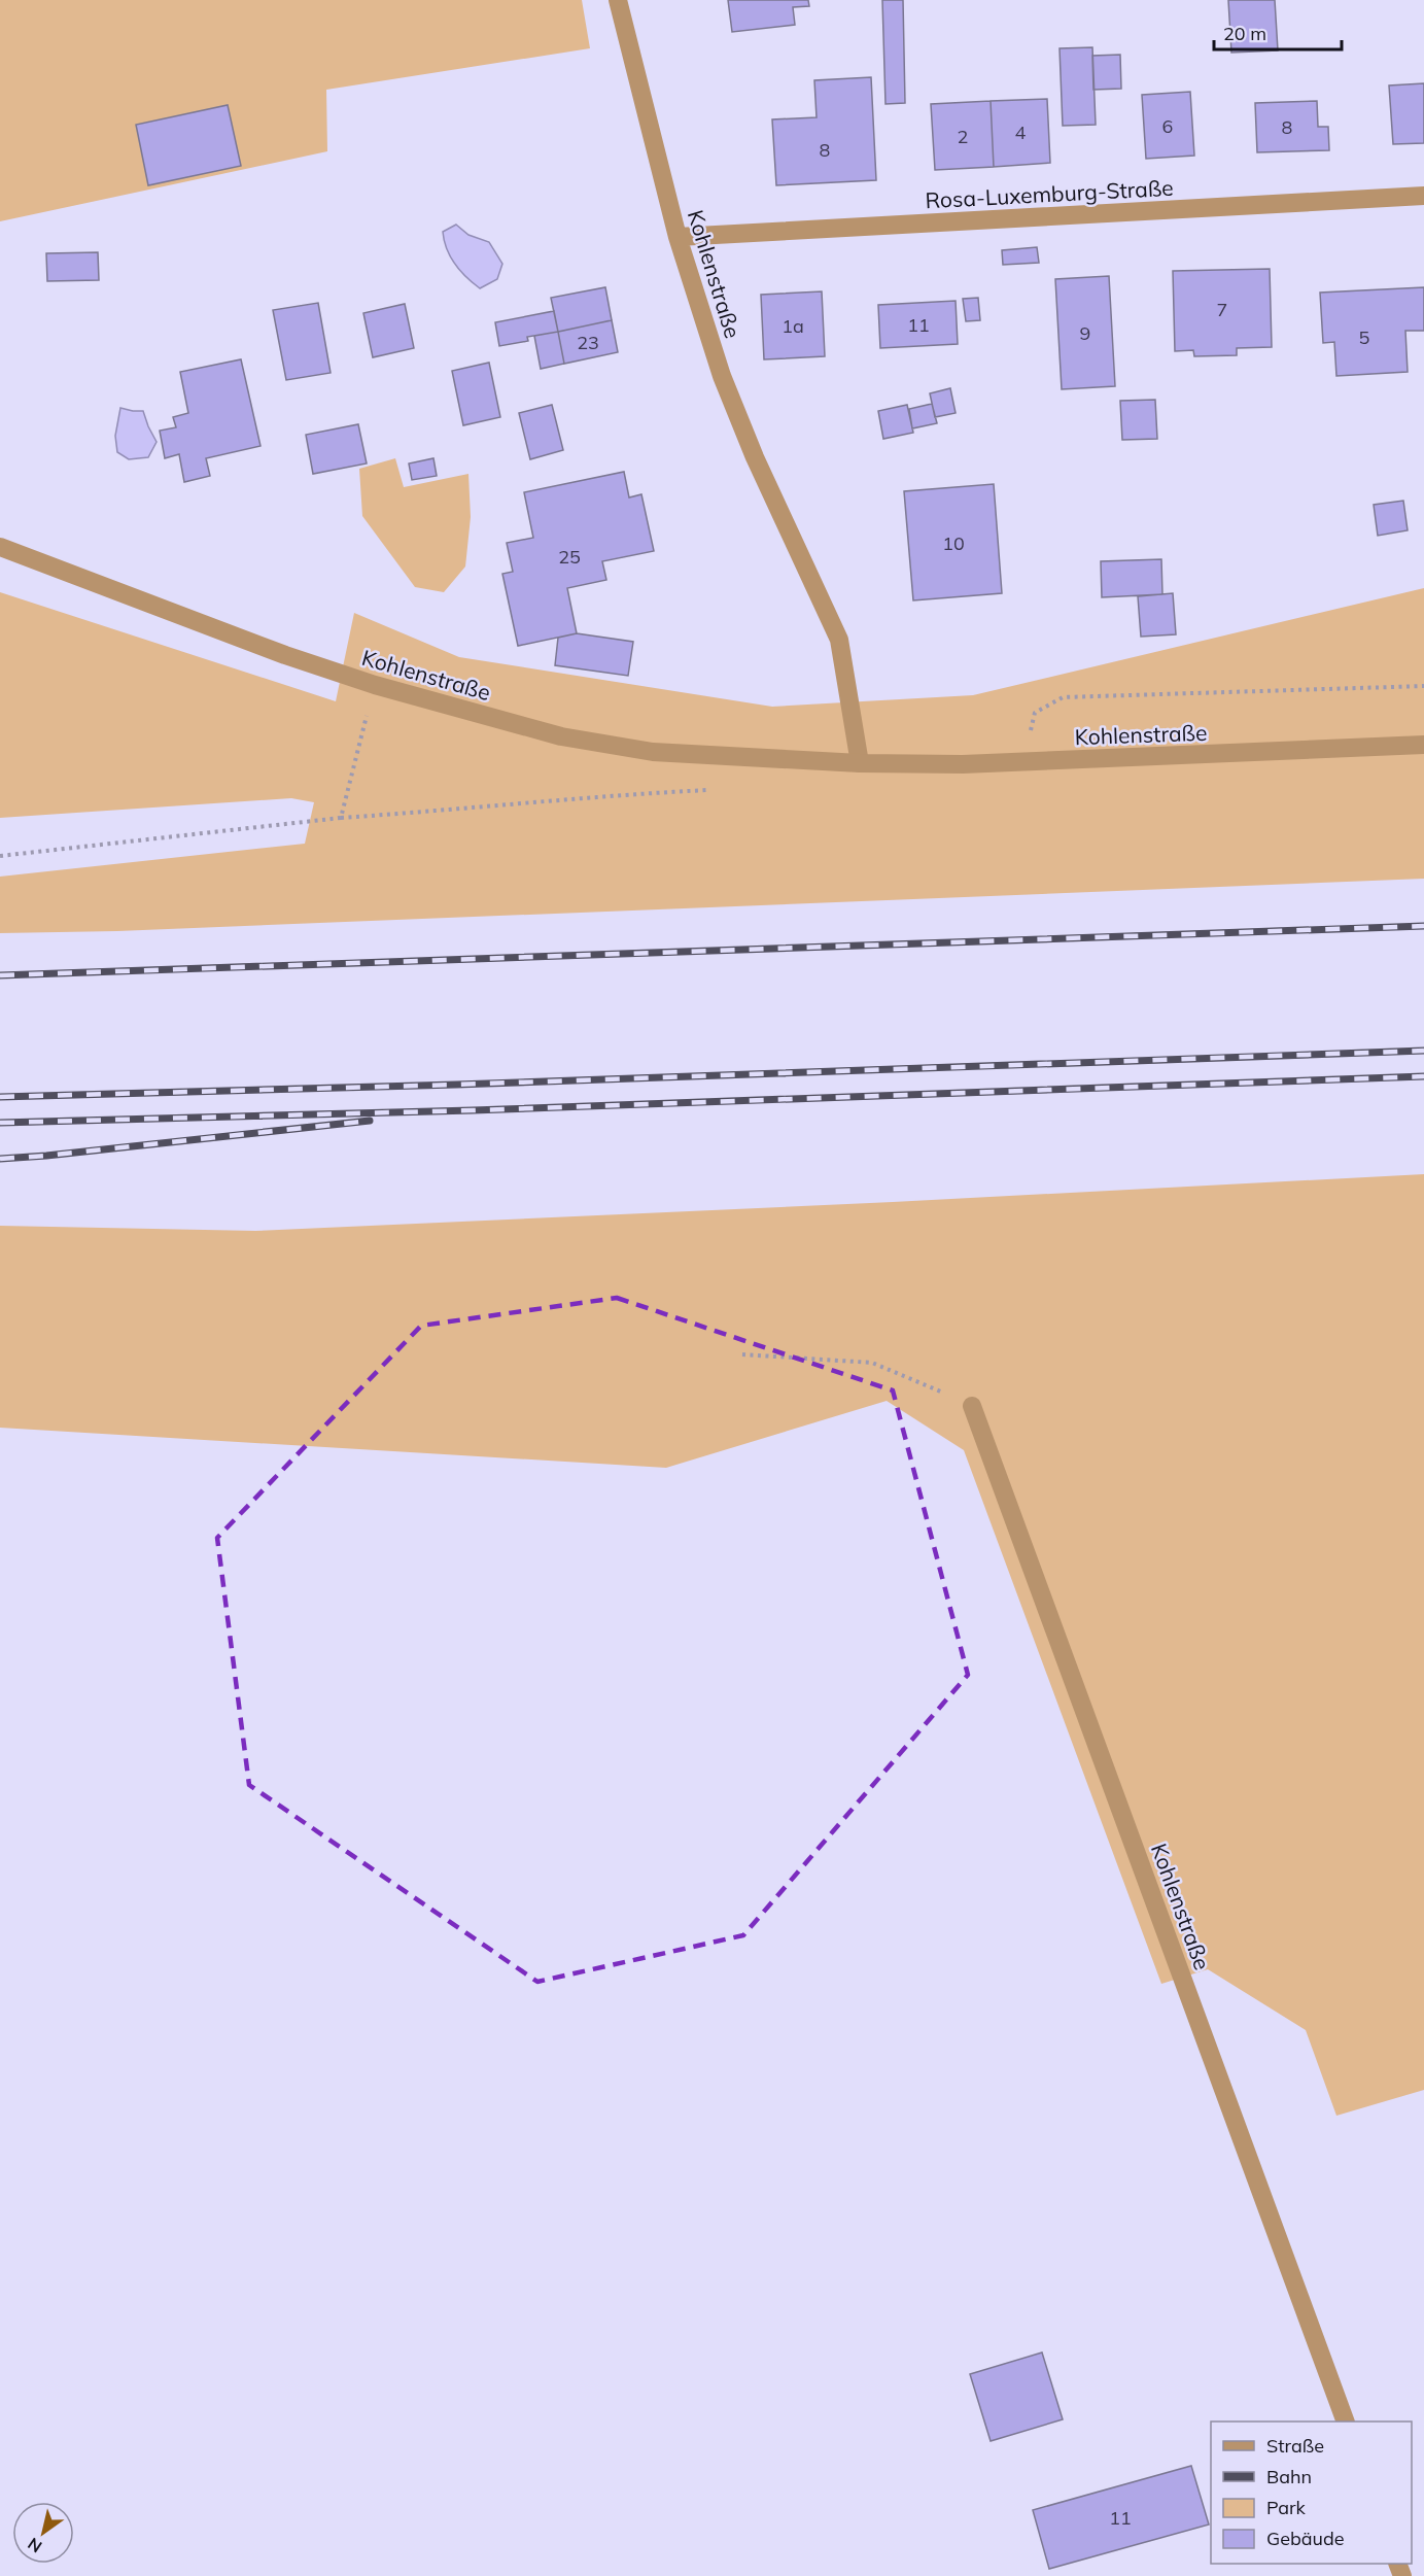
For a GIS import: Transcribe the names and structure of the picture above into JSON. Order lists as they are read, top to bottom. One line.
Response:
{"streets":{"street":["Rosa-Luxemburg-Straße","Kohlenstraße"]},"crossings":[["Rosa-Luxemburg-Straße","Kohlenstraße"]],"house_numbers":["6","8","4","2","8","7","11","1a","9","5","23","10","25","11"],"legend":["Straße","Bahn","Park","Gebäude"],"scale_bar":"20 m","north":"bottom left"}
